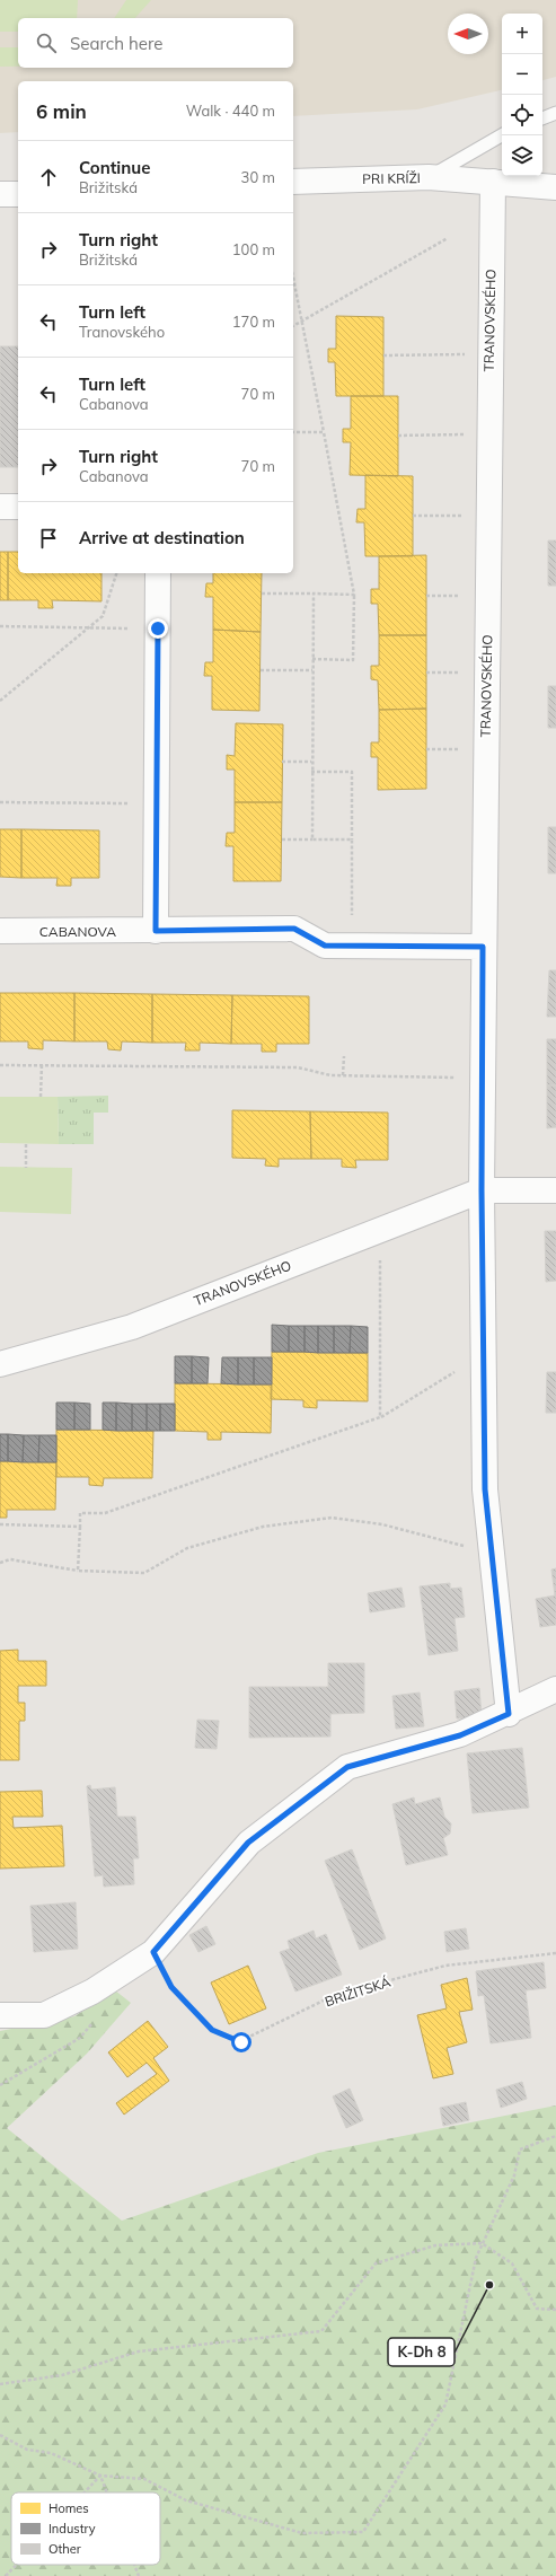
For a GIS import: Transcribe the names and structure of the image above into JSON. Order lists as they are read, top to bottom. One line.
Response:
{"streets":{"street":["PRI KRÍŽI","TRANOVSKÉHO","CABANOVA"],"path":["BRIŽITSKÁ"]},"crossings":[["PRI KRÍŽI","TRANOVSKÉHO"],["TRANOVSKÉHO","CABANOVA"]],"places":["K-Dh 8"],"legend":["Homes","Industry","Other"],"north":"left","page":{"map_buttons":["+","−"],"search":"Search here","heading":["6 min","Walk · 440 m"],"list":[["Continue","Brižitská","30 m"],["Turn right","Brižitská","100 m"],["Turn left","Tranovského","170 m"],["Turn left","Cabanova","70 m"],["Turn right","Cabanova","70 m"],"Arrive at destination"]}}
